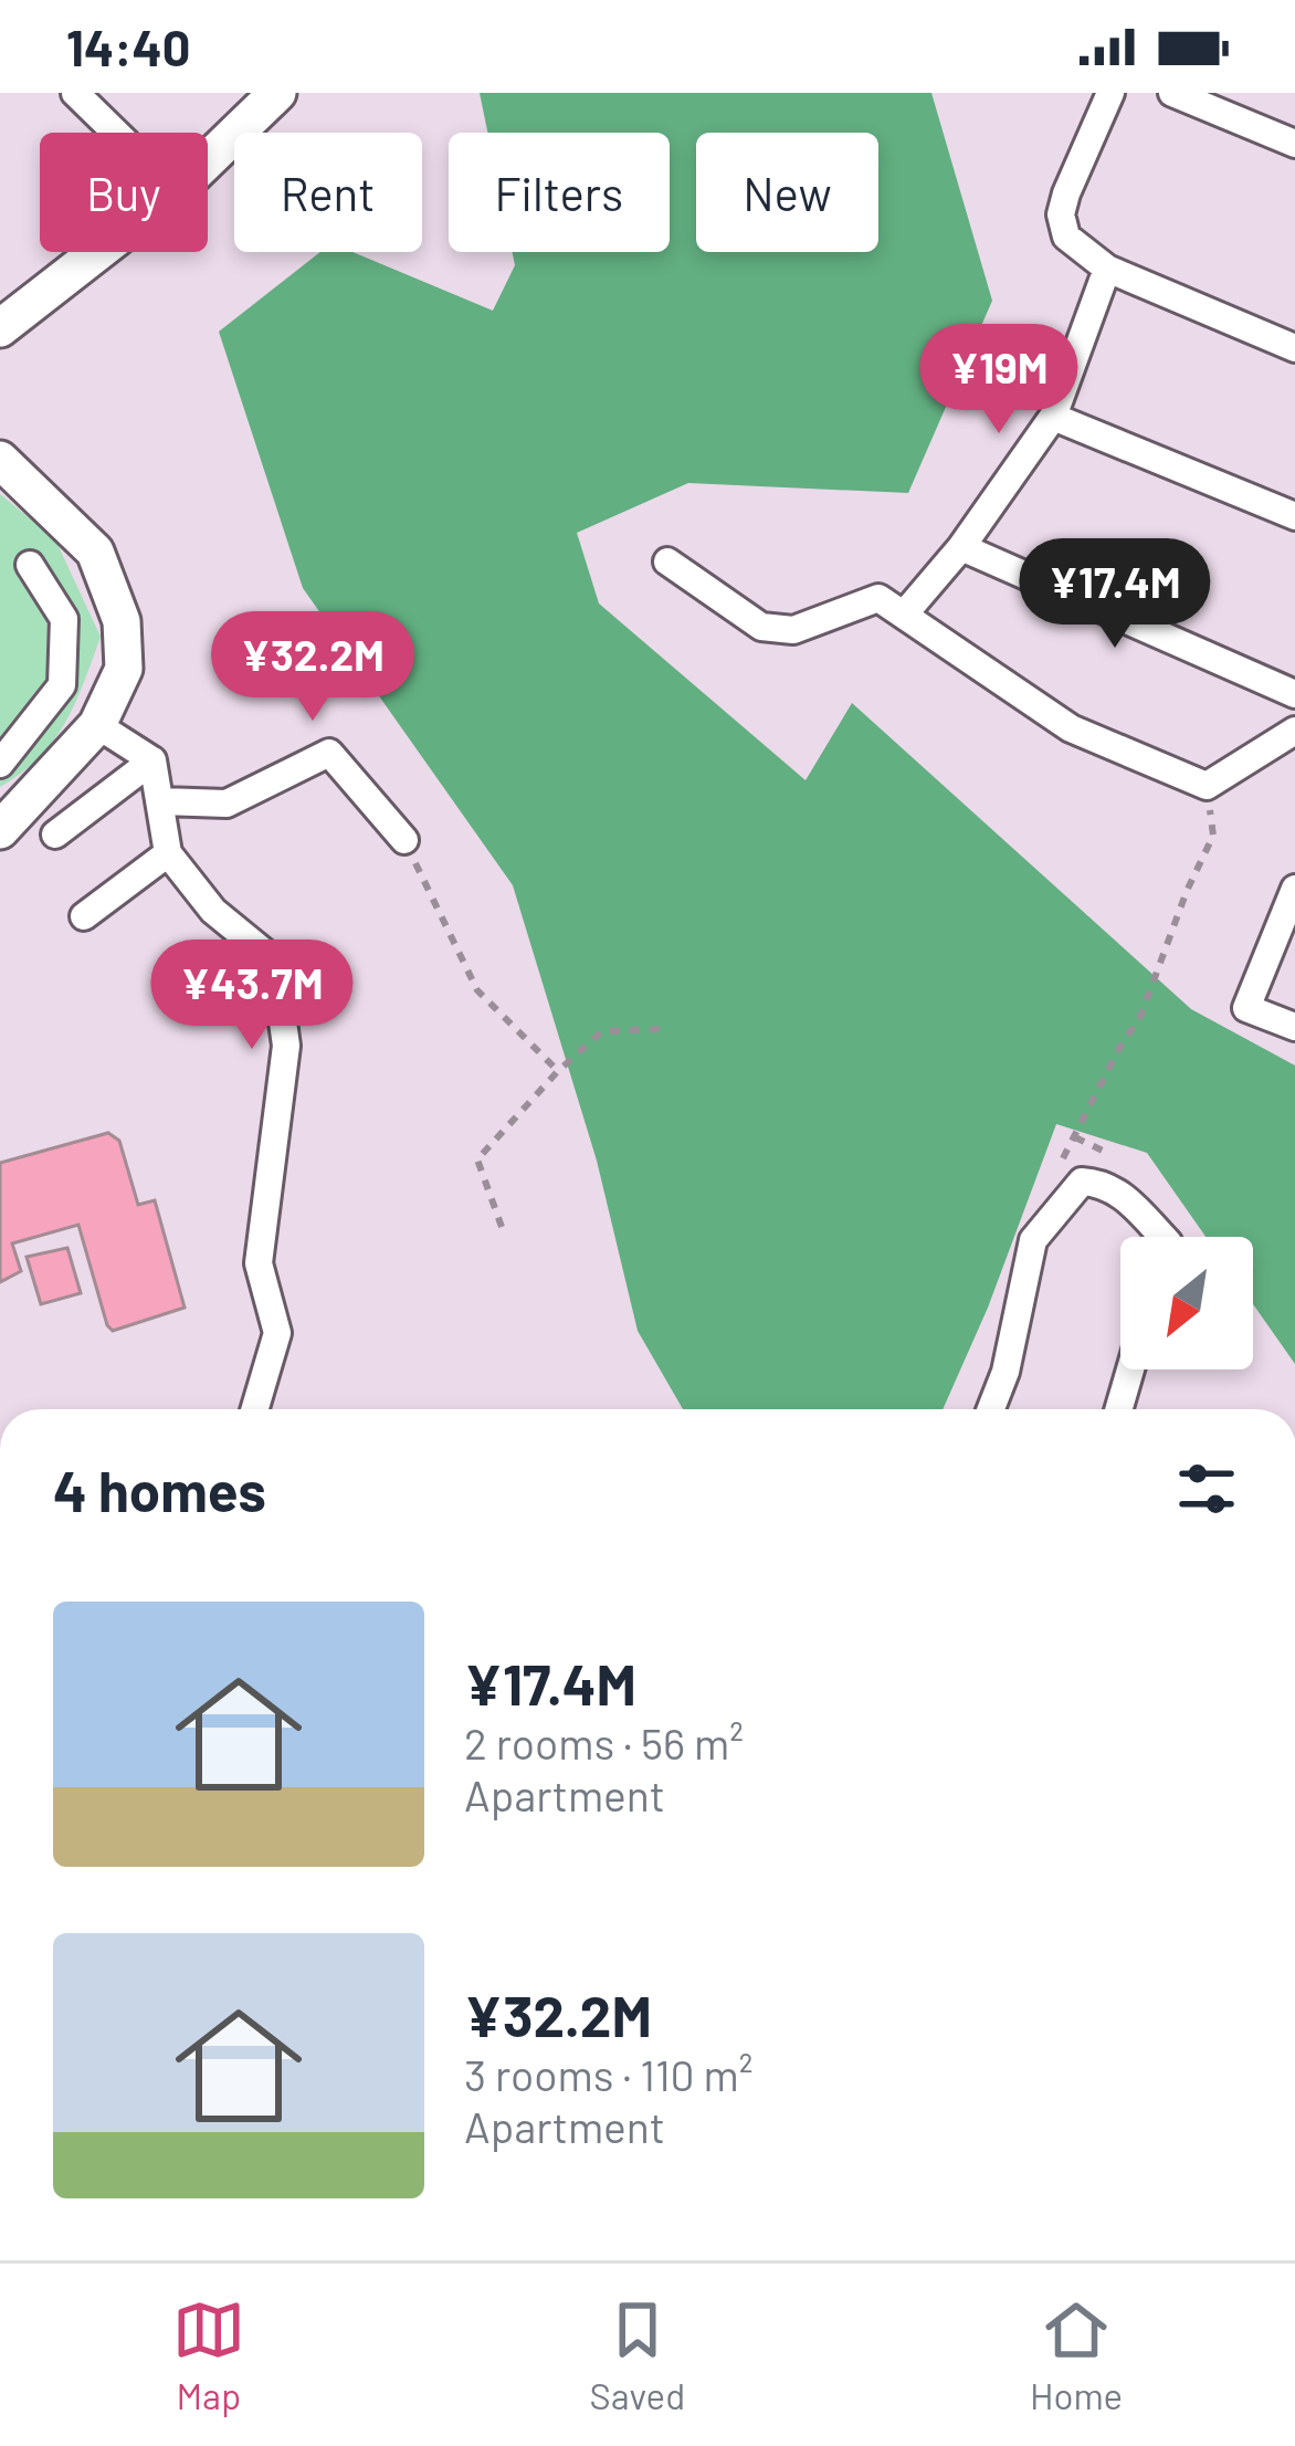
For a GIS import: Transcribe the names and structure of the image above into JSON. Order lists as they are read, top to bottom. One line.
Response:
{"north":"bottom left","page":{"status":"14:40","chip":["Buy","Rent","Filters","New"],"price":["¥19M","¥17.4M","¥32.2M","¥43.7M"],"heading":"4 homes","list":[{"name":"¥17.4M","note":"2 rooms · 56 m² · Apartment"},{"name":"¥32.2M","note":"3 rooms · 110 m² · Apartment"}],"tabs":["Map","Saved","Home"]}}
